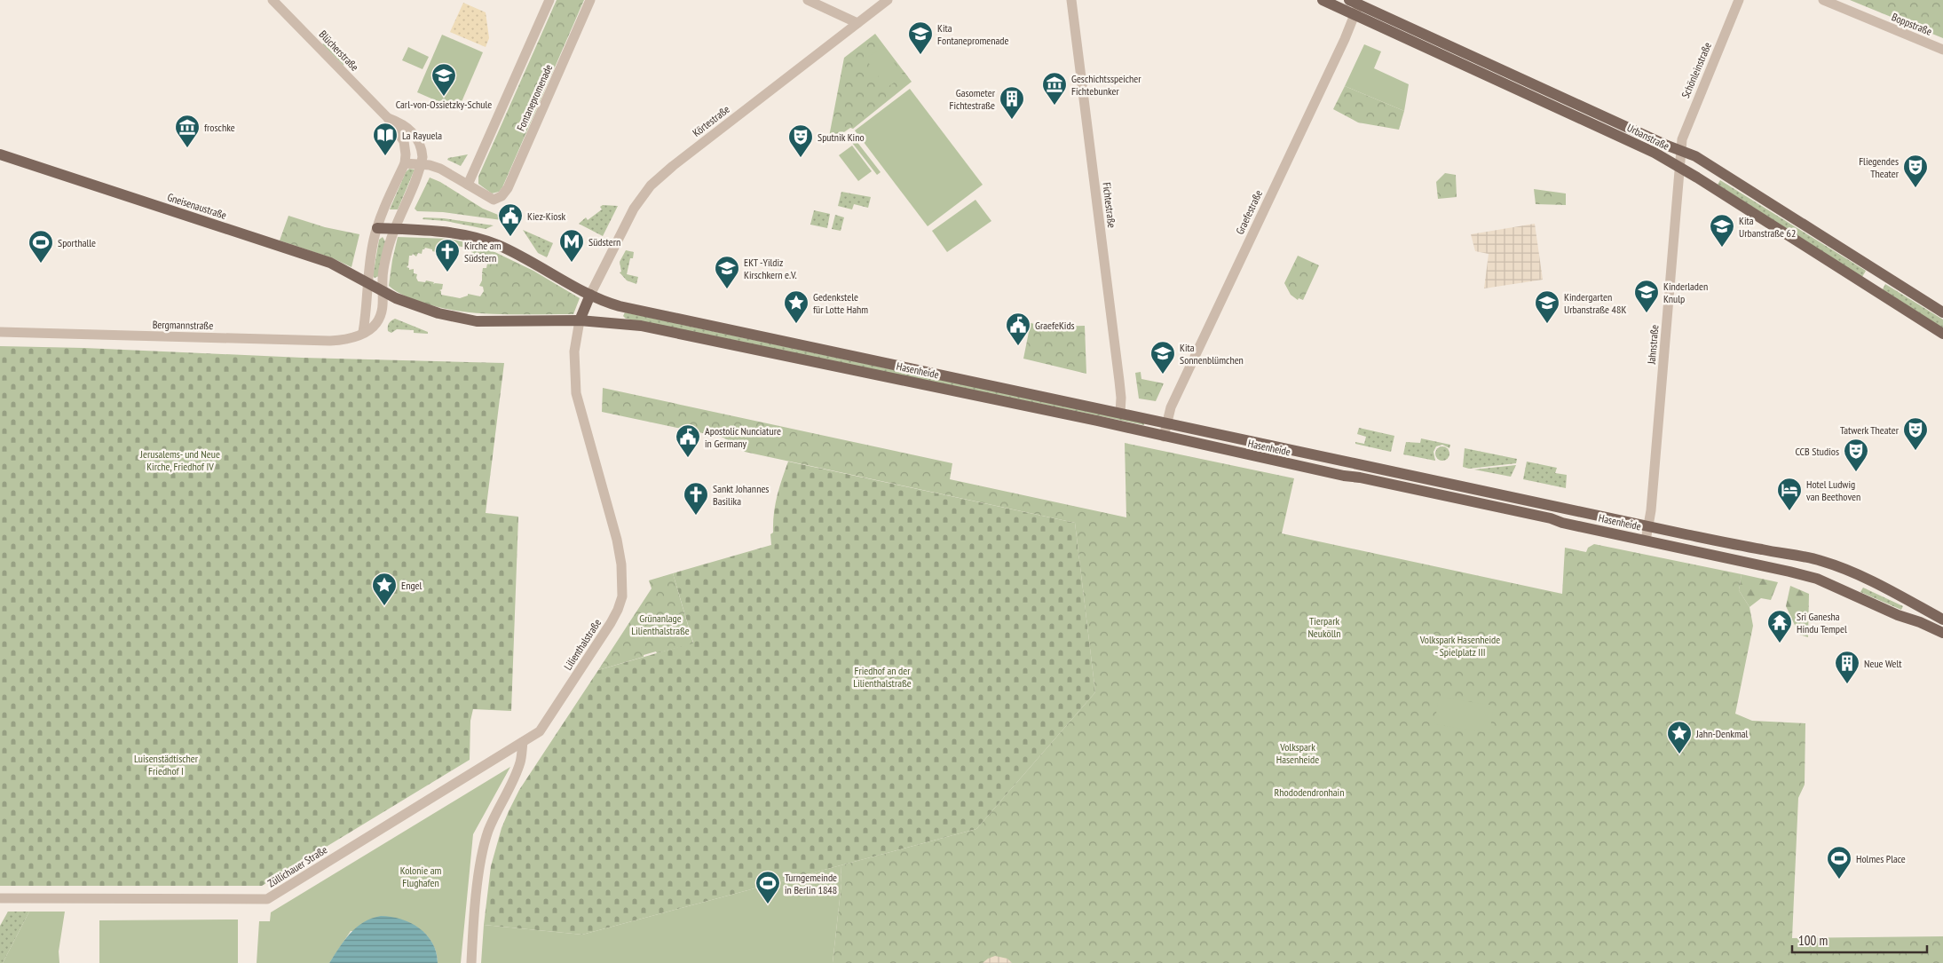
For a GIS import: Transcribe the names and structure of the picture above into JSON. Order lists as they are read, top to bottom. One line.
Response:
{"streets":{"main road":["Urbanstraße","Gneisenaustraße","Hasenheide"],"street":["Boppstraße","Blücherstraße","Schönleinstraße","Fontanepromenade","Körtestraße","Fichtestraße","Graefestraße","Bergmannstraße","Jahnstraße","Lilienthalstraße","Züllichauer Straße"]},"crossings":[["Schönleinstraße","Urbanstraße"],["Schönleinstraße","Jahnstraße"],["Körtestraße","Hasenheide"],["Urbanstraße","Graefestraße"],["Urbanstraße","Jahnstraße"],["Fichtestraße","Hasenheide"],["Graefestraße","Hasenheide"],["Jahnstraße","Hasenheide"],["Hasenheide","Lilienthalstraße"],["Lilienthalstraße","Züllichauer Straße"]],"parks":["Jerusalems- und Neue Kirche, Friedhof IV","Grünanlage Lilienthalstraße","Tierpark Neukölln","Volkspark Hasenheide - Spielplatz III","Friedhof an der Lilienthalstraße","Volkspark Hasenheide","Luisenstädtischer Friedhof I","Rhododendronhain","Kolonie am Flughafen"],"places":{"school or university":["Kita Fontanepromenade","Carl-von-Ossietzky-Schule","Kita Urbanstraße 62","EKT -Yildiz Kirschkern e.V.","Kinderladen Knulp","Kindergarten Urbanstraße 48K","Kita Sonnenblümchen"],"museum":["Geschichtsspeicher Fichtebunker","froschke"],"building":["Gasometer Fichtestraße","Neue Welt"],"library":["La Rayuela"],"theatre":["Sputnik Kino","Fliegendes Theater","Tatwerk Theater","CCB Studios"],"public building":["Kiez-Kiosk","GraefeKids","Apostolic Nunciature in Germany"],"metro station":["Südstern"],"sports":["Sporthalle","Holmes Place","Turngemeinde in Berlin 1848"],"church":["Kirche am Südstern","Sankt Johannes Basilika"],"place":["Gedenkstele für Lotte Hahm","Engel","Jahn-Denkmal"],"hotel":["Hotel Ludwig van Beethoven"],"temple":["Sri Ganesha Hindu Tempel"]},"scale_bar":"100 m"}
